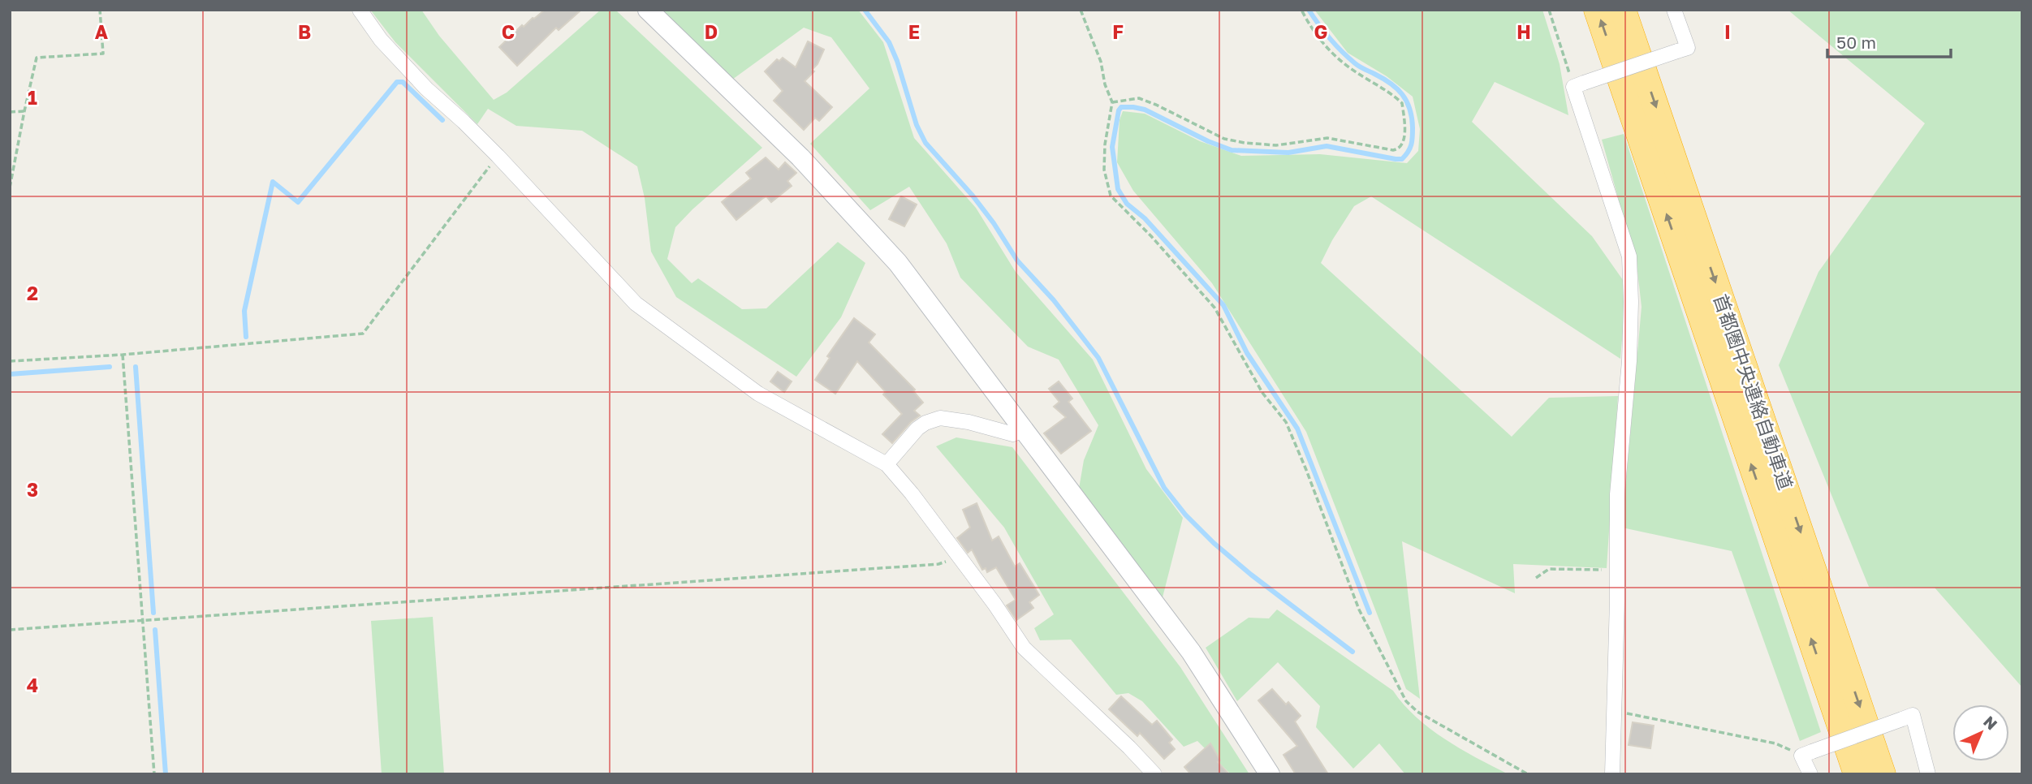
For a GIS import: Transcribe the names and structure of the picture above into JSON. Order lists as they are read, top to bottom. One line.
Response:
{"streets":{"highway":["首都圏中央連絡自動車道"]},"scale_bar":"50 m","north":"top right","grid":{"columns":["A","B","C","D","E","F","G","H","I"],"rows":["1","2","3","4"]}}
